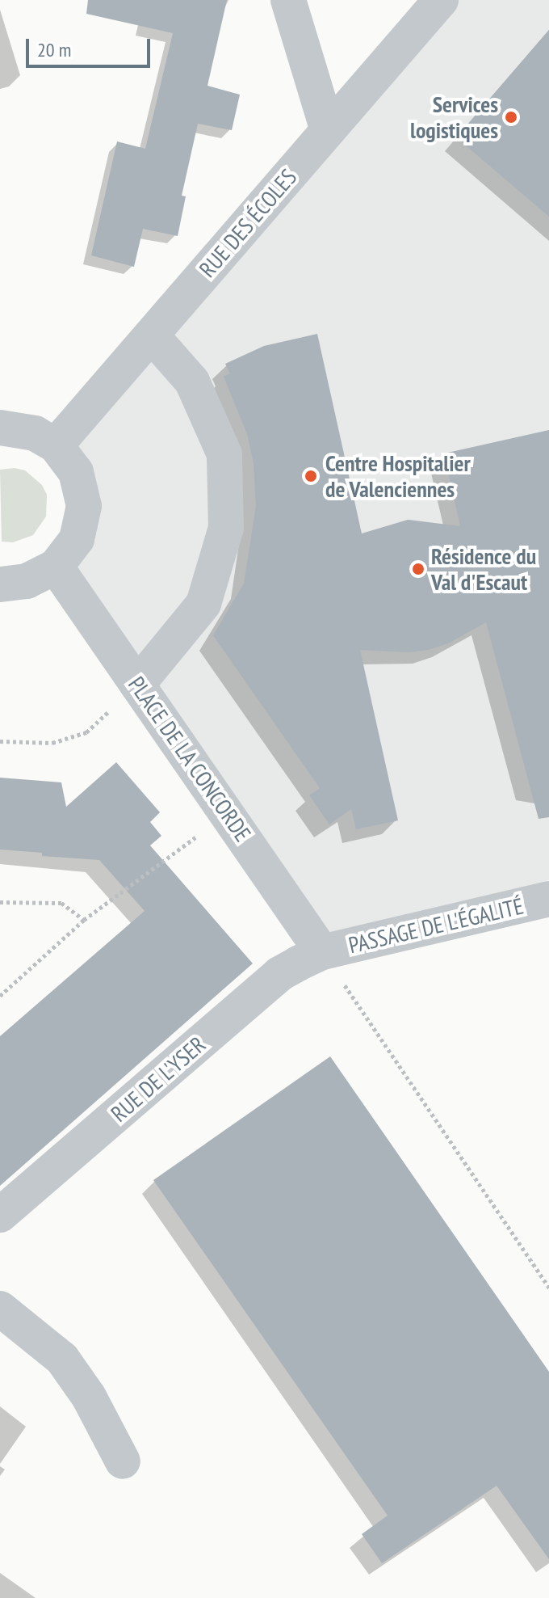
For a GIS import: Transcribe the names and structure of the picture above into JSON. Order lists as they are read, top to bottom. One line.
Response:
{"streets":{"street":["RUE DES ÉCOLES","PLACE DE LA CONCORDE","PASSAGE DE L'ÉGALITÉ","RUE DE L'YSER"]},"crossings":[["PLACE DE LA CONCORDE","PASSAGE DE L'ÉGALITÉ"],["PLACE DE LA CONCORDE","RUE DE L'YSER"],["PASSAGE DE L'ÉGALITÉ","RUE DE L'YSER"]],"places":["Services logistiques","Centre Hospitalier de Valenciennes","Résidence du Val d'Escaut"],"scale_bar":"20 m"}
